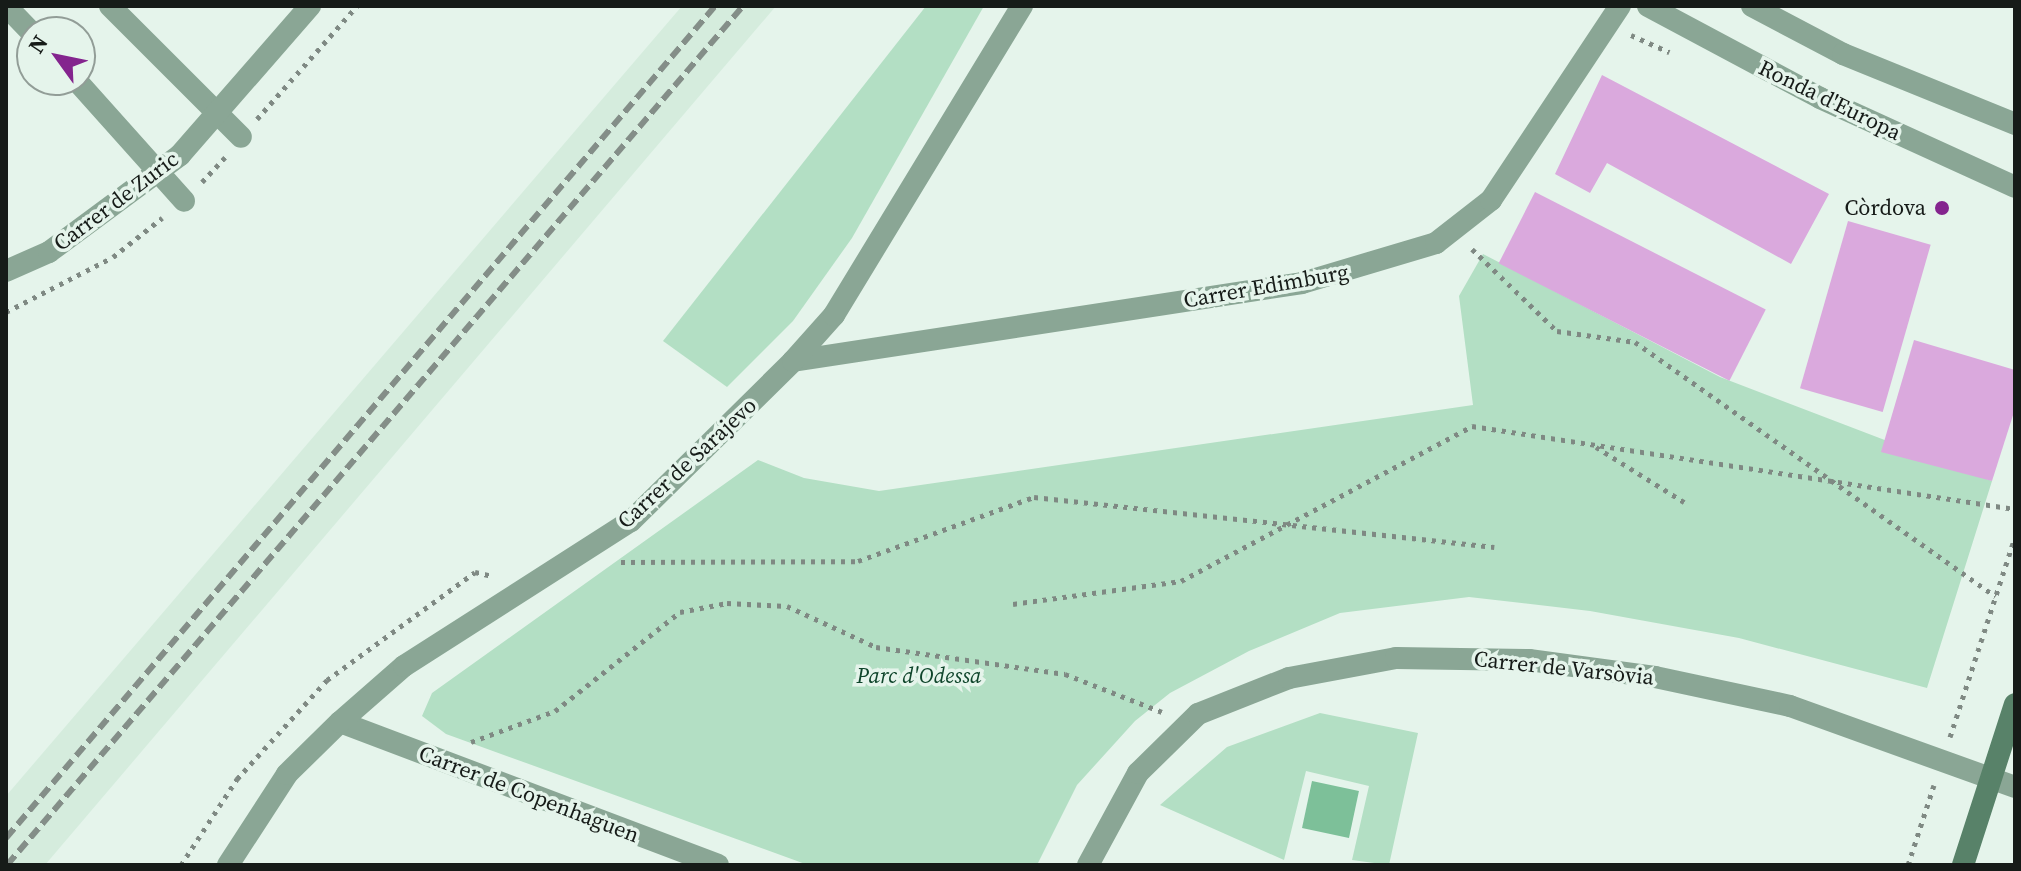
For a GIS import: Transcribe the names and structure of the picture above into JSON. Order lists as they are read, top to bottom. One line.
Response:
{"streets":{"street":["Ronda d'Europa","Carrer de Zuric","Carrer Edimburg","Carrer de Sarajevo","Carrer de Varsòvia","Carrer de Copenhaguen"]},"crossings":[["Carrer Edimburg","Carrer de Sarajevo"],["Carrer de Sarajevo","Carrer de Copenhaguen"]],"parks":["Parc d'Odessa"],"places":["Còrdova"],"north":"top left"}
